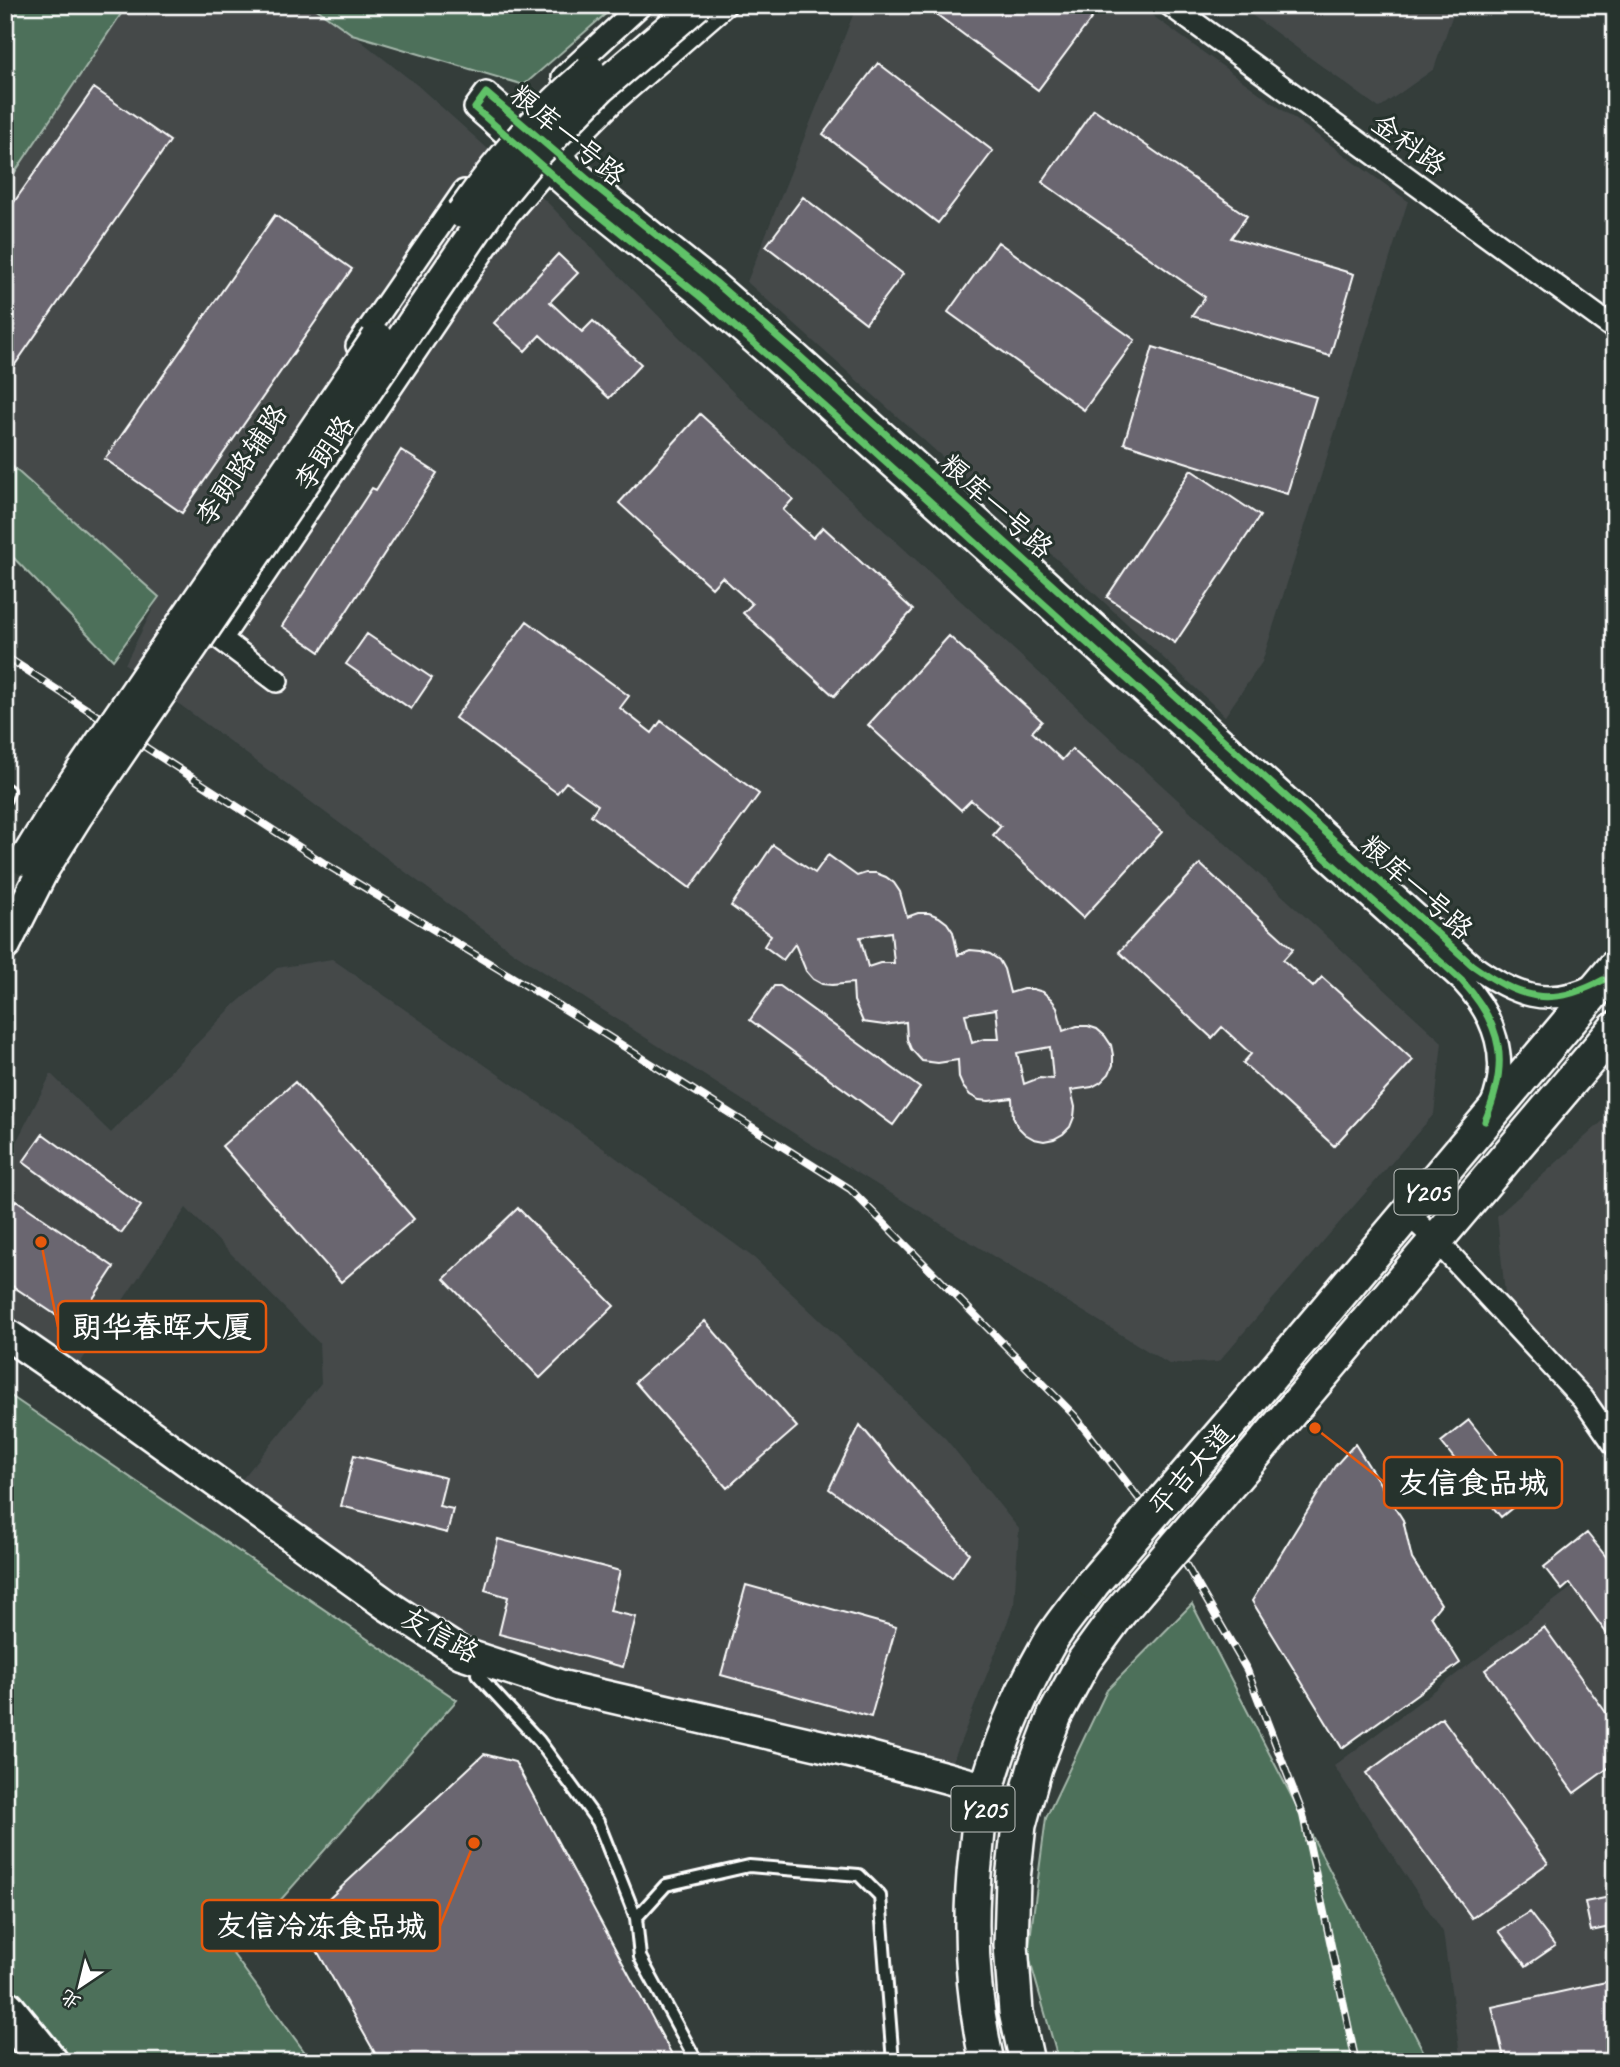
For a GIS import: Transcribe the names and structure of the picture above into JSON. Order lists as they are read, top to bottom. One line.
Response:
{"streets":{"main road":["Y205","平吉大道"],"street":["粮库一号路","金科路","李朗路","李朗路辅路","友信路"]},"crossings":[["粮库一号路","李朗路辅路"],["粮库一号路","平吉大道"],["平吉大道","友信路"]],"places":["朗华春晖大厦","友信食品城","友信冷冻食品城"],"north":"bottom left"}
